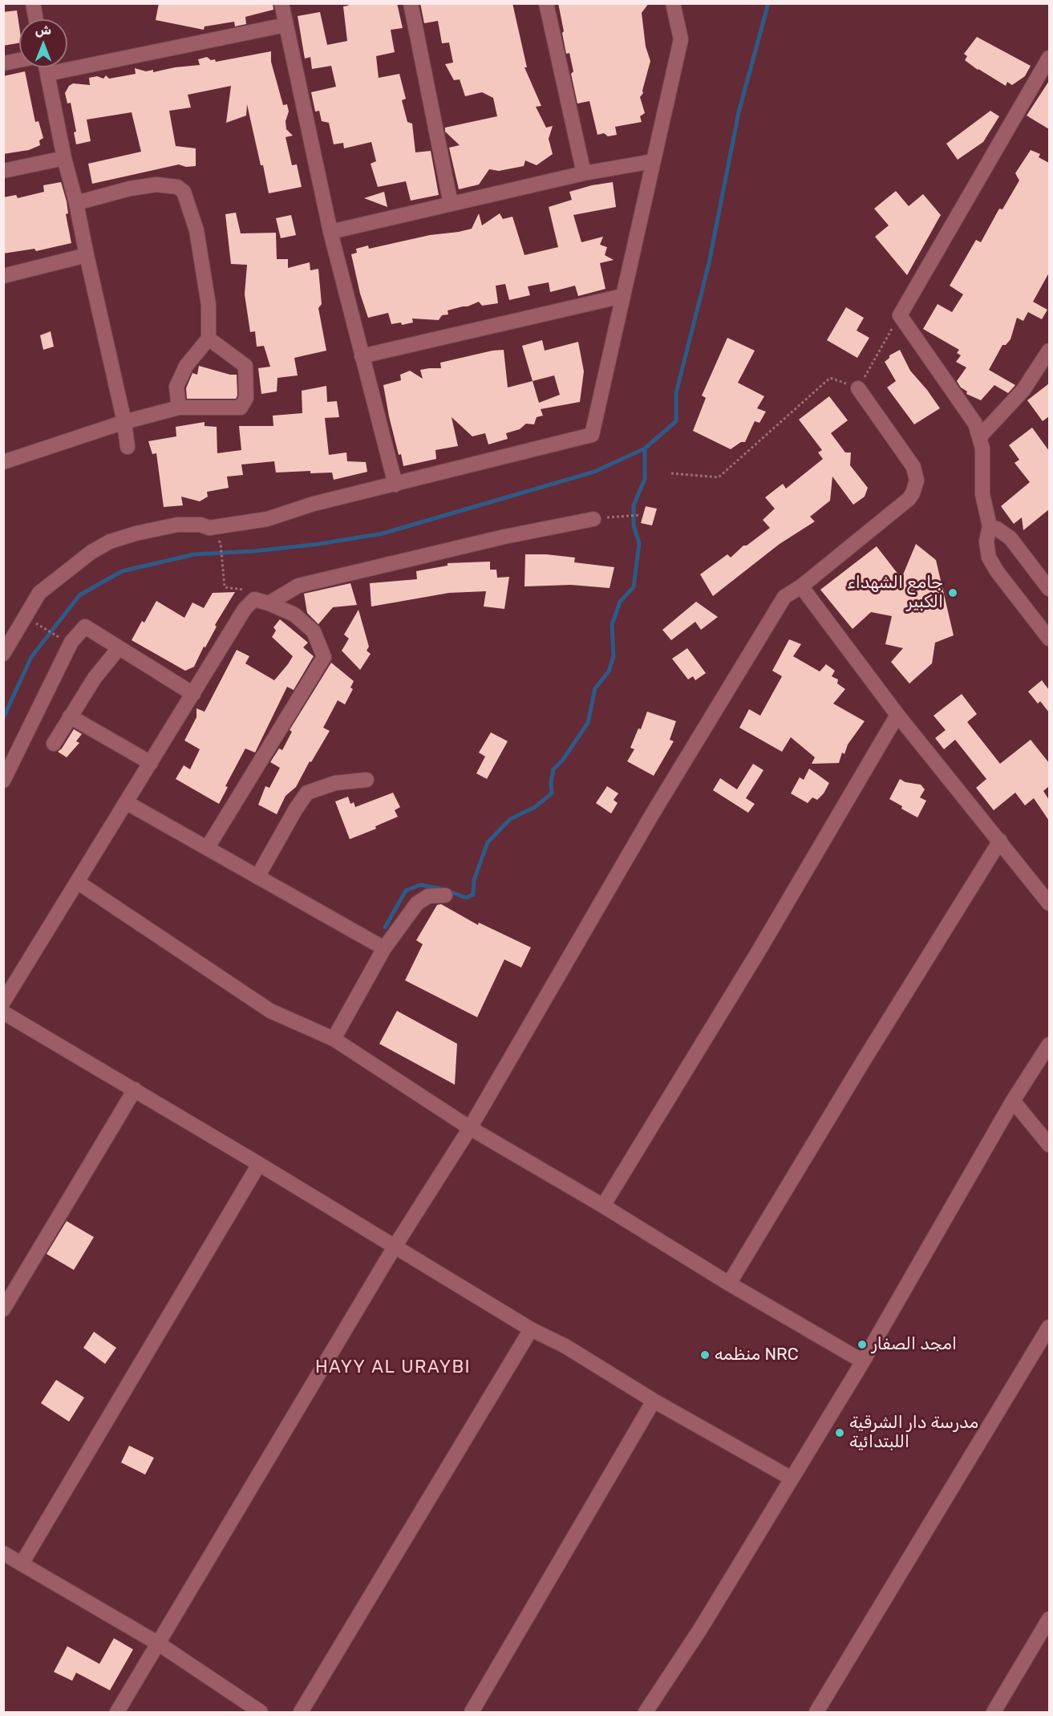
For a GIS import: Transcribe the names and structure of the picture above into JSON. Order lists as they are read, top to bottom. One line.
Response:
{"districts":["HAYY AL URAYBI"],"places":["جامع الشهداء الكبير","امجد الصفار","منظمه NRC","مدرسة دار الشرقية اللبتدائية"],"north":"top"}
